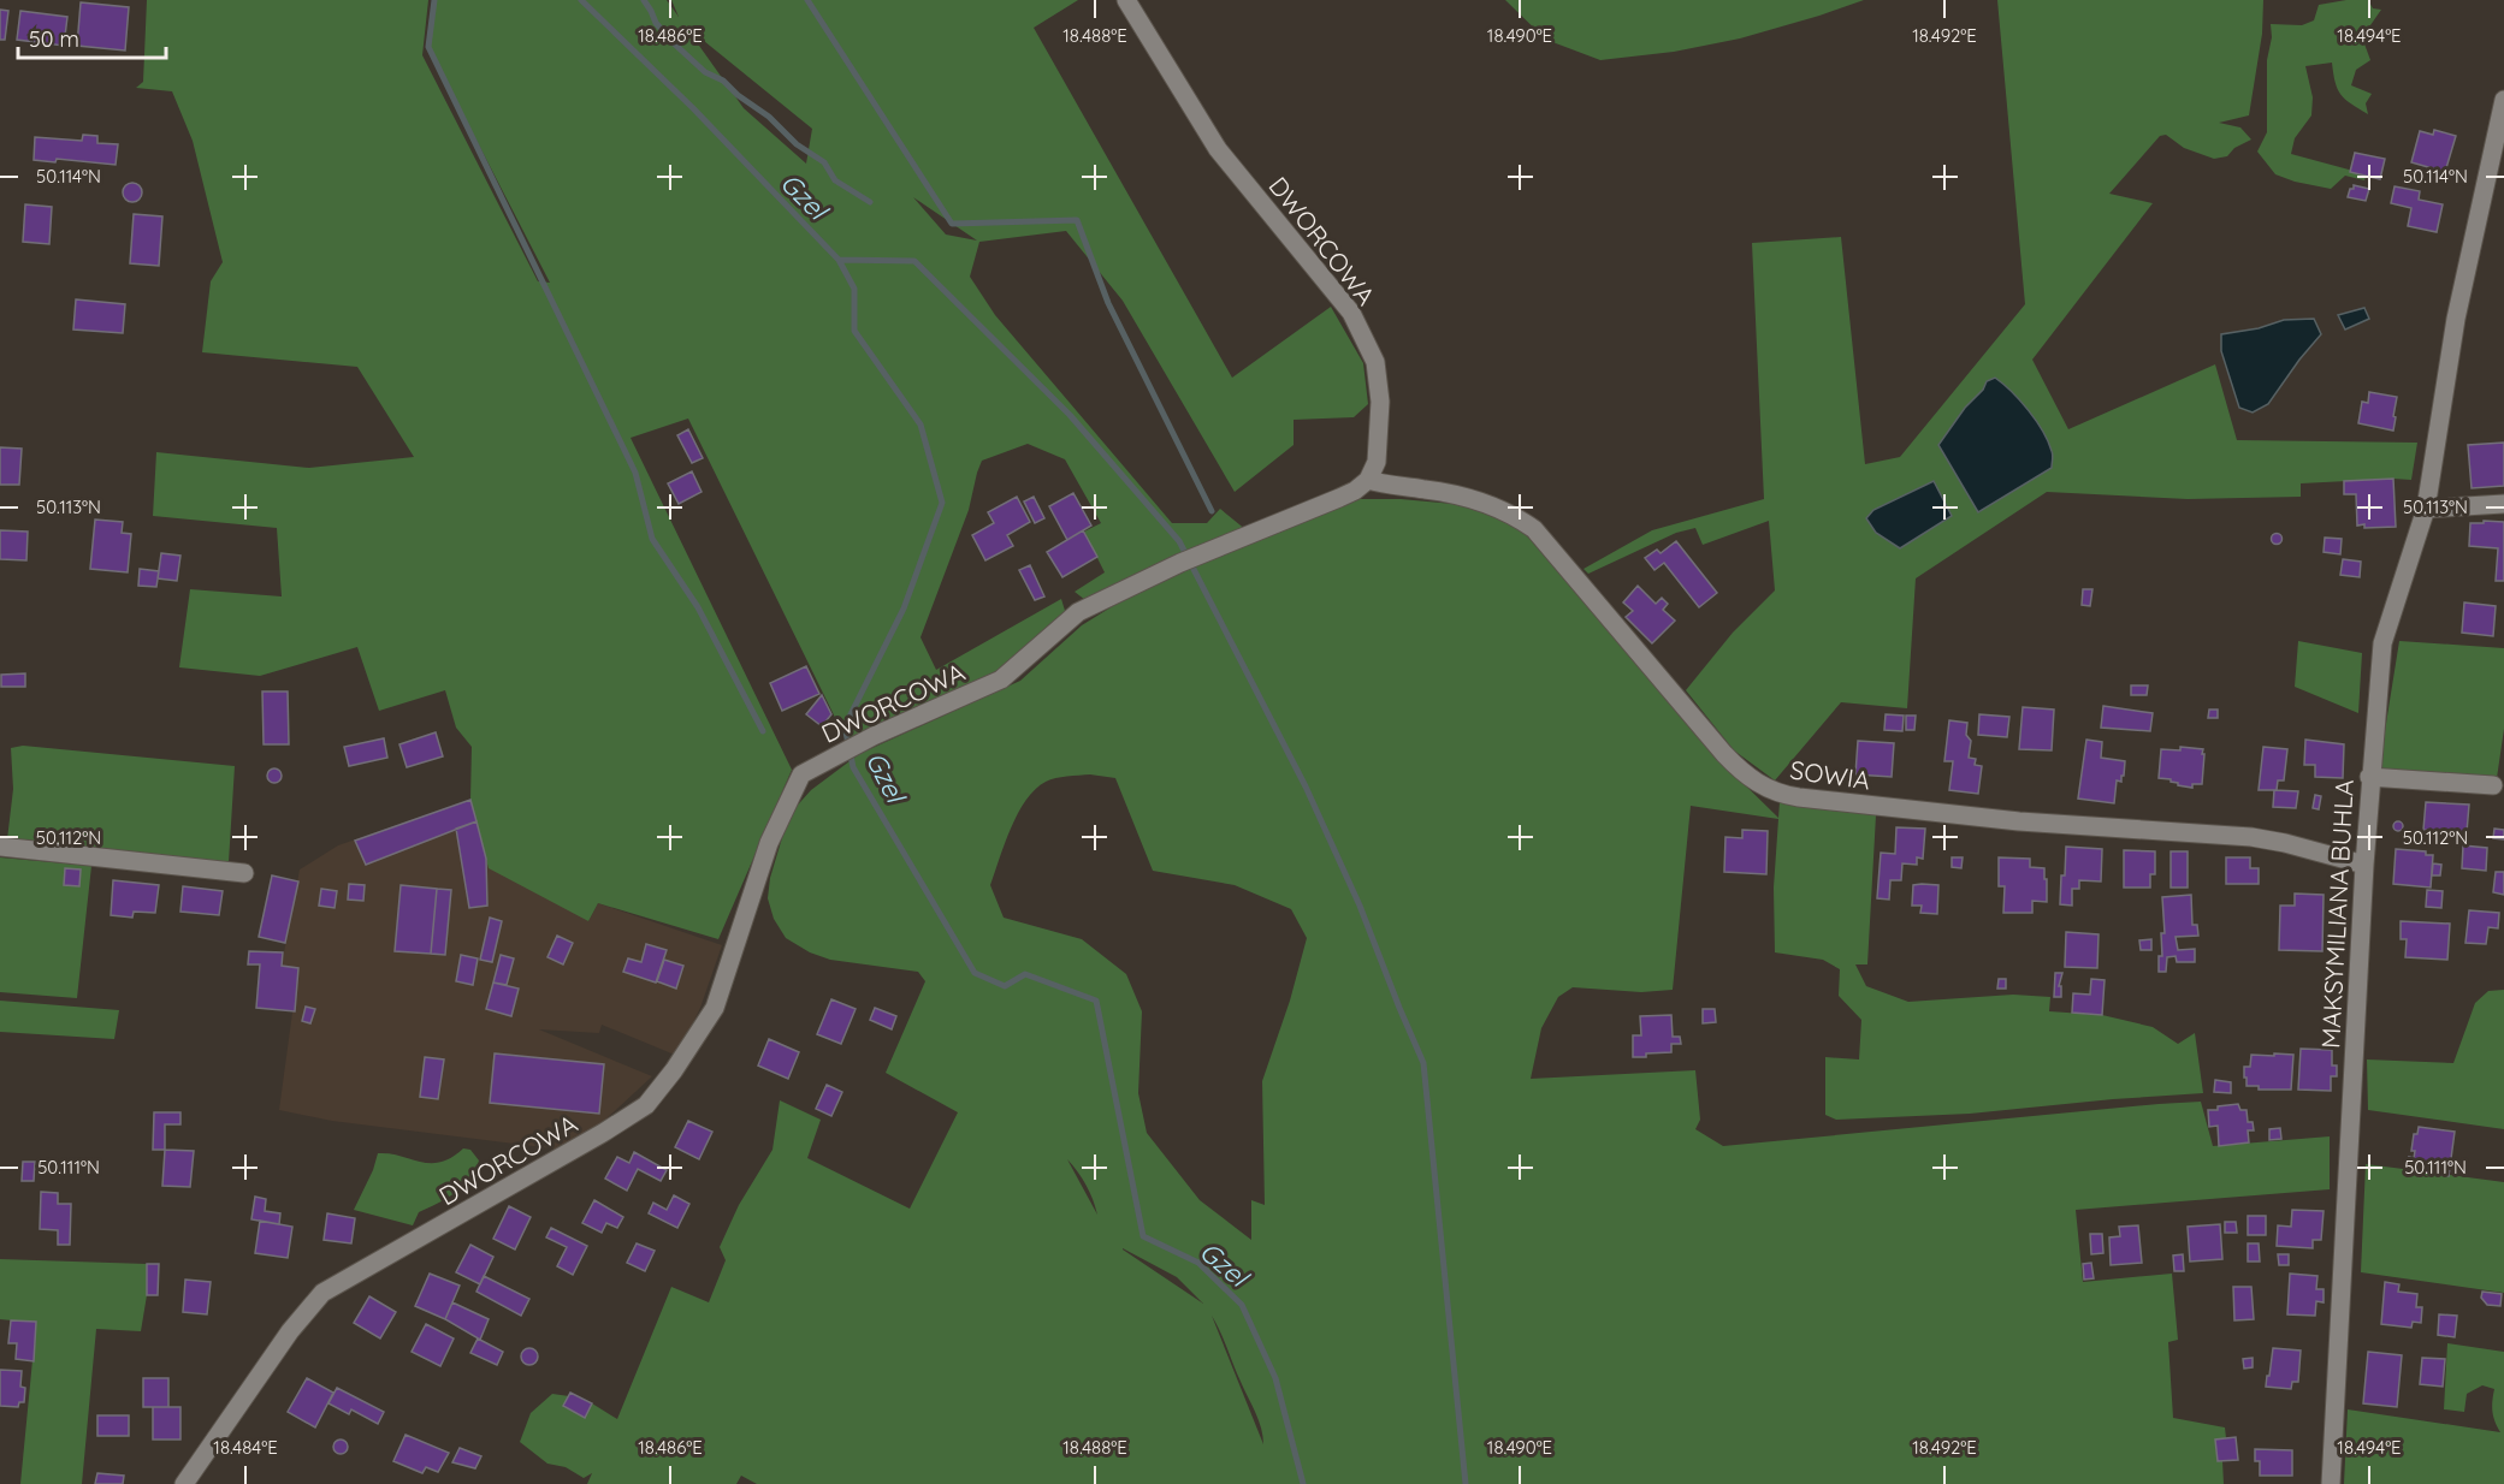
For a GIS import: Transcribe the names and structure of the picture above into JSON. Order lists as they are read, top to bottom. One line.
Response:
{"streets":{"street":["DWORCOWA","SOWIA","MAKSYMILIANA BUHLA"]},"crossings":[["DWORCOWA","SOWIA"],["SOWIA","MAKSYMILIANA BUHLA"]],"water":["Gzel"],"scale_bar":"50 m","coordinates":["18.486°E","18.488°E","18.490°E","18.492°E","18.494°E","50.114°N","50.113°N","50.112°N","50.111°N","18.484°E"]}
